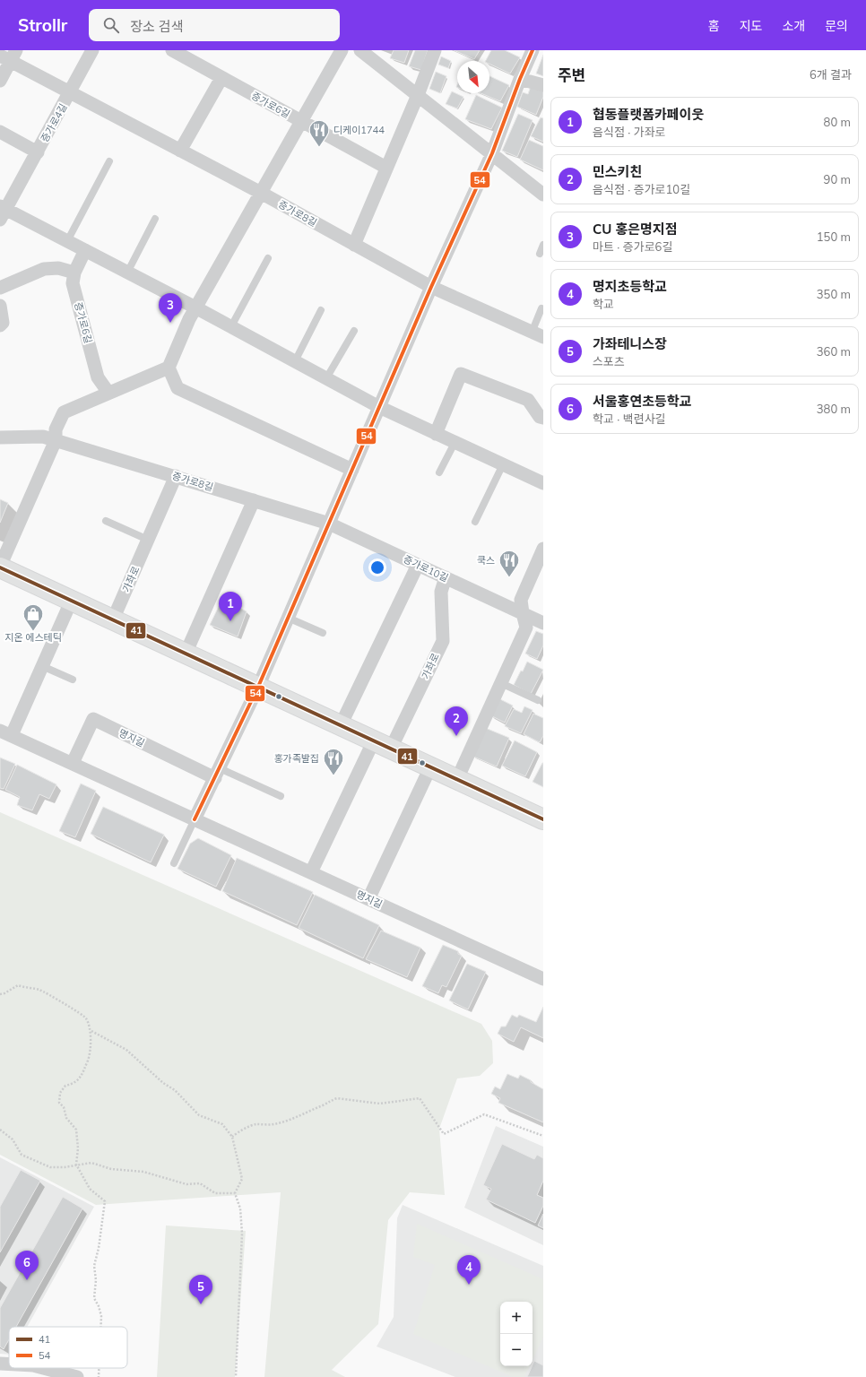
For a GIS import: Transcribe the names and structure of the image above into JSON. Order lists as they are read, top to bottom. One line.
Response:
{"streets":{"street":["증가로6길","증가로4길","증가로8길","증가로10길","가좌로","명지길"]},"crossings":[["증가로6길","증가로8길"],["증가로8길","증가로10길"],["증가로8길","가좌로"],["증가로10길","가좌로"]],"places":{"restaurant":["디케이1744","쿡스","홍가족발집"],"shop":["지온 에스테틱"]},"lines":["transit line 54","transit line 41"],"legend":["41","54"],"north":"bottom right","page":{"header":"Strollr","search":"장소 검색","nav":["홈","지도","소개","문의"],"heading":["주변","6개 결과"],"list":[{"mark":"1","name":"협동플랫폼카페이웃","note":"음식점 · 가좌로","value":"80 m"},{"mark":"2","name":"민스키친","note":"음식점 · 증가로10길","value":"90 m"},{"mark":"3","name":"CU 홍은명지점","note":"마트 · 증가로6길","value":"150 m"},{"mark":"4","name":"명지초등학교","note":"학교","value":"350 m"},{"mark":"5","name":"가좌테니스장","note":"스포츠","value":"360 m"},{"mark":"6","name":"서울홍연초등학교","note":"학교 · 백련사길","value":"380 m"}],"pins":["3","1","2","6","4","5"],"map_buttons":["+","−"]}}
